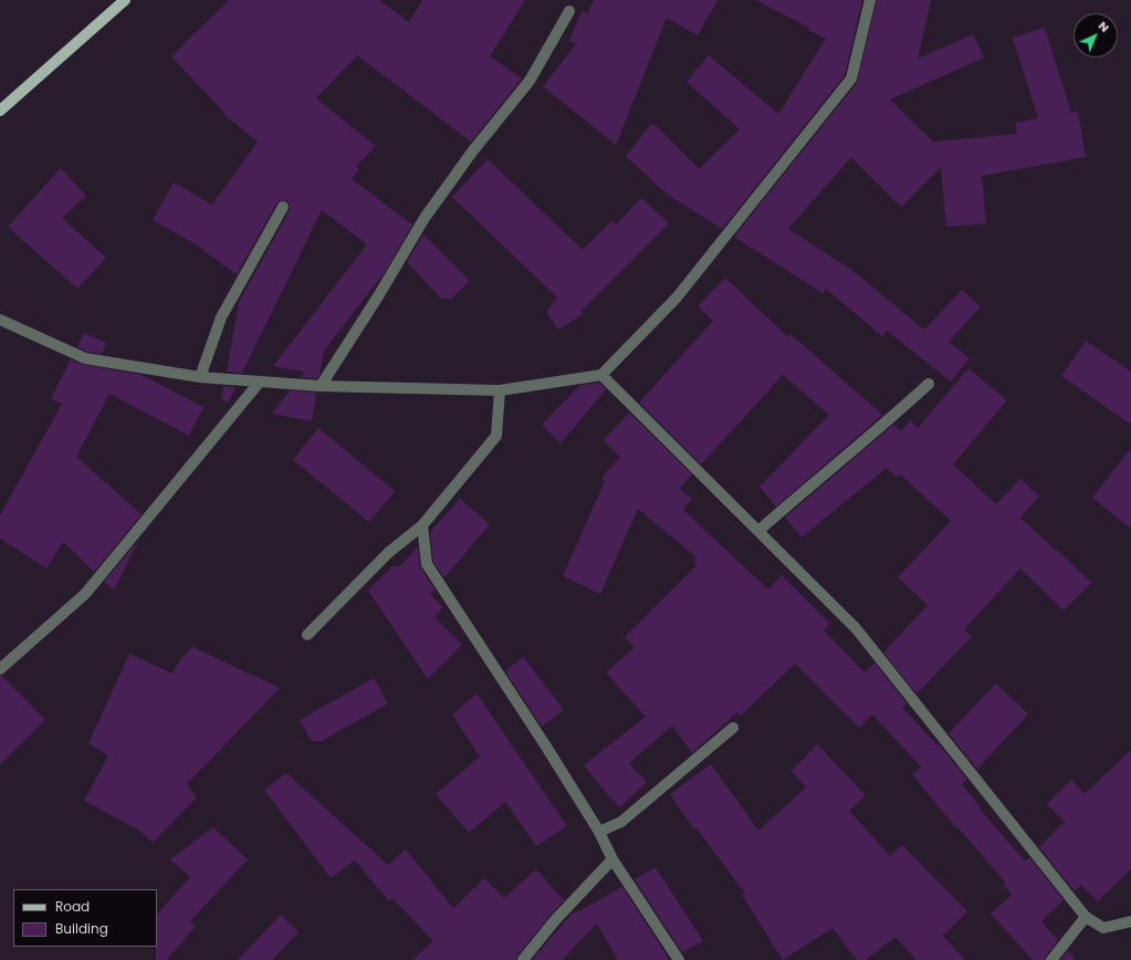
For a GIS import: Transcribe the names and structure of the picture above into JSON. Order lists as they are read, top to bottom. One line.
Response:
{"legend":["Road","Building"],"north":"top right"}
